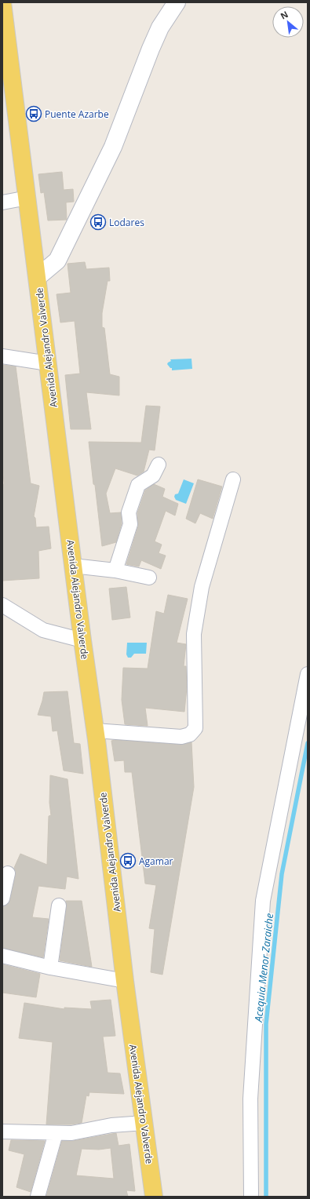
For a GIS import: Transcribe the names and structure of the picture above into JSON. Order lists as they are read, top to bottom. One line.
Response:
{"streets":{"main road":["Avenida Alejandro Valverde"]},"water":["Acequia Menor Zaraiche"],"places":{"bus stop":["Puente Azarbe","Lodares","Agamar"]},"north":"top left"}
